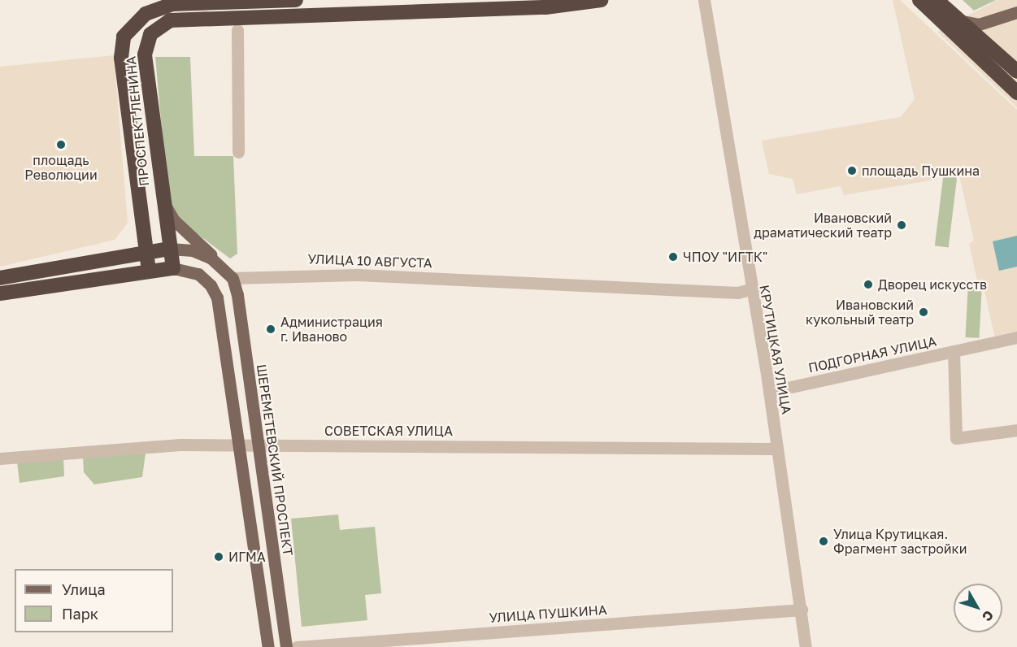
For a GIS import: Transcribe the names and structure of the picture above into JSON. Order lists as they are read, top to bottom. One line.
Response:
{"streets":{"highway":["ПРОСПЕКТ ЛЕНИНА"],"main road":["ШЕРЕМЕТЕВСКИЙ ПРОСПЕКТ"],"street":["УЛИЦА 10 АВГУСТА","КРУТИЦКАЯ УЛИЦА","ПОДГОРНАЯ УЛИЦА","СОВЕТСКАЯ УЛИЦА","УЛИЦА ПУШКИНА"]},"crossings":[["УЛИЦА 10 АВГУСТА","КРУТИЦКАЯ УЛИЦА"],["УЛИЦА 10 АВГУСТА","ШЕРЕМЕТЕВСКИЙ ПРОСПЕКТ"],["КРУТИЦКАЯ УЛИЦА","ПОДГОРНАЯ УЛИЦА"],["КРУТИЦКАЯ УЛИЦА","СОВЕТСКАЯ УЛИЦА"],["КРУТИЦКАЯ УЛИЦА","УЛИЦА ПУШКИНА"],["СОВЕТСКАЯ УЛИЦА","ШЕРЕМЕТЕВСКИЙ ПРОСПЕКТ"]],"places":["площадь Революции","площадь Пушкина","Ивановский драматический театр","ЧПОУ \"ИГТК\"","Дворец искусств","Ивановский кукольный театр","Администрация г. Иваново","Улица Крутицкая. Фрагмент застройки","ИГМА"],"legend":["Улица","Парк"],"north":"bottom right"}
